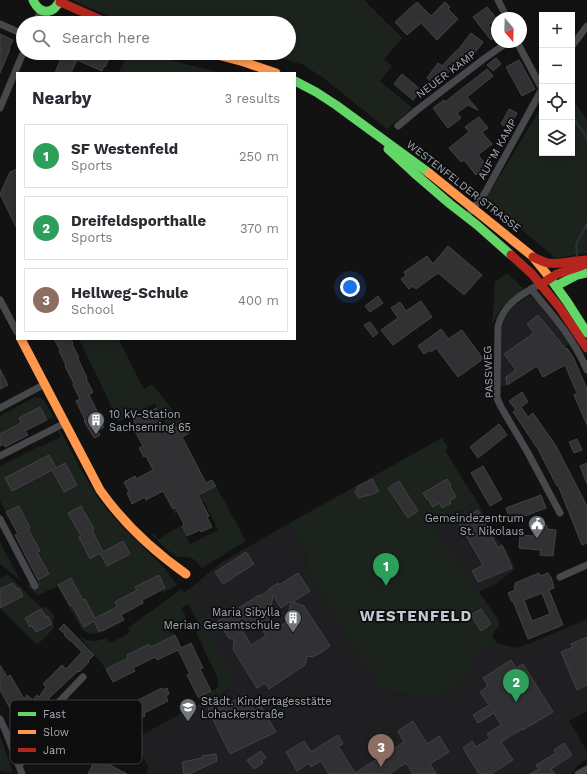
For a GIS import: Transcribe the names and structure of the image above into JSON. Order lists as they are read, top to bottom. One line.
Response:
{"streets":{"street":["NEUER KAMP","AUF'M KAMP","WESTENFELDER STRASSE","PASSWEG"]},"crossings":[["AUF'M KAMP","WESTENFELDER STRASSE"],["WESTENFELDER STRASSE","PASSWEG"]],"districts":["WESTENFELD"],"places":{"building":["10 kV-Station Sachsenring 65","Maria Sibylla Merian Gesamtschule"],"public building":["Gemeindezentrum St. Nikolaus"],"school or university":["Städt. Kindertagesstätte Lohackerstraße"]},"legend":["Fast","Slow","Jam"],"north":"bottom","page":{"map_buttons":["+","−"],"search":"Search here","heading":["Nearby","3 results"],"list":[{"mark":"1","name":"SF Westenfeld","note":"Sports","value":"250 m"},{"mark":"2","name":"Dreifeldsporthalle","note":"Sports","value":"370 m"},{"mark":"3","name":"Hellweg-Schule","note":"School","value":"400 m"}],"pins":["1","2","3"]}}
